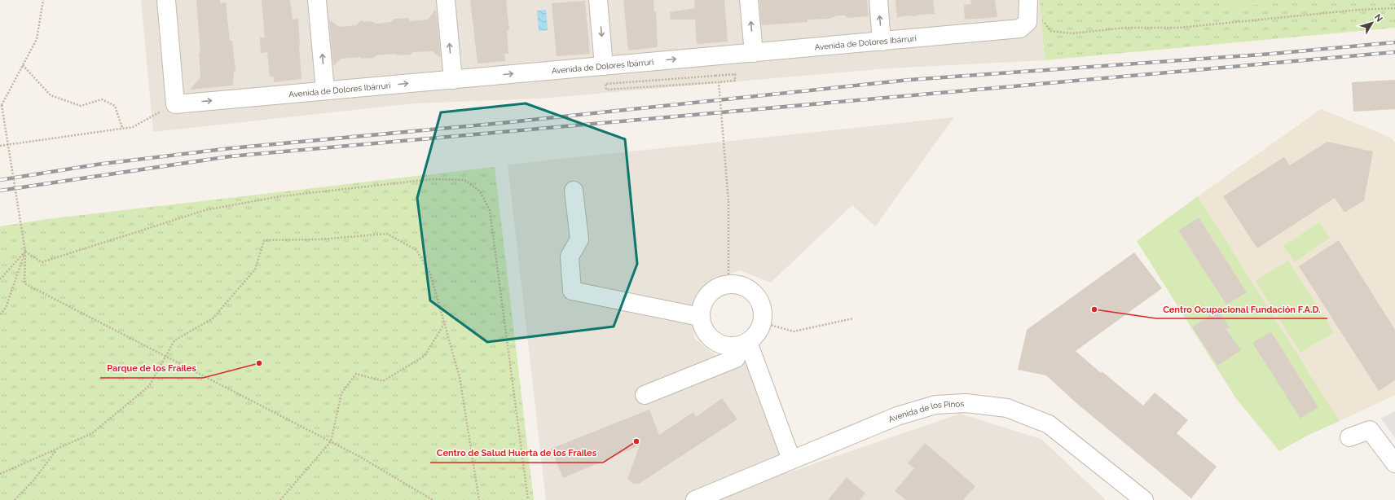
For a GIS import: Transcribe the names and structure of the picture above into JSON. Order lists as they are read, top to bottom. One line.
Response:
{"streets":{"street":["Avenida de Dolores Ibárruri","Avenida de los Pinos"]},"one_way":["Avenida de Dolores Ibárruri"],"places":["Centro Ocupacional Fundación F.A.D.","Parque de los Frailes","Centro de Salud Huerta de los Frailes"],"north":"top right"}
